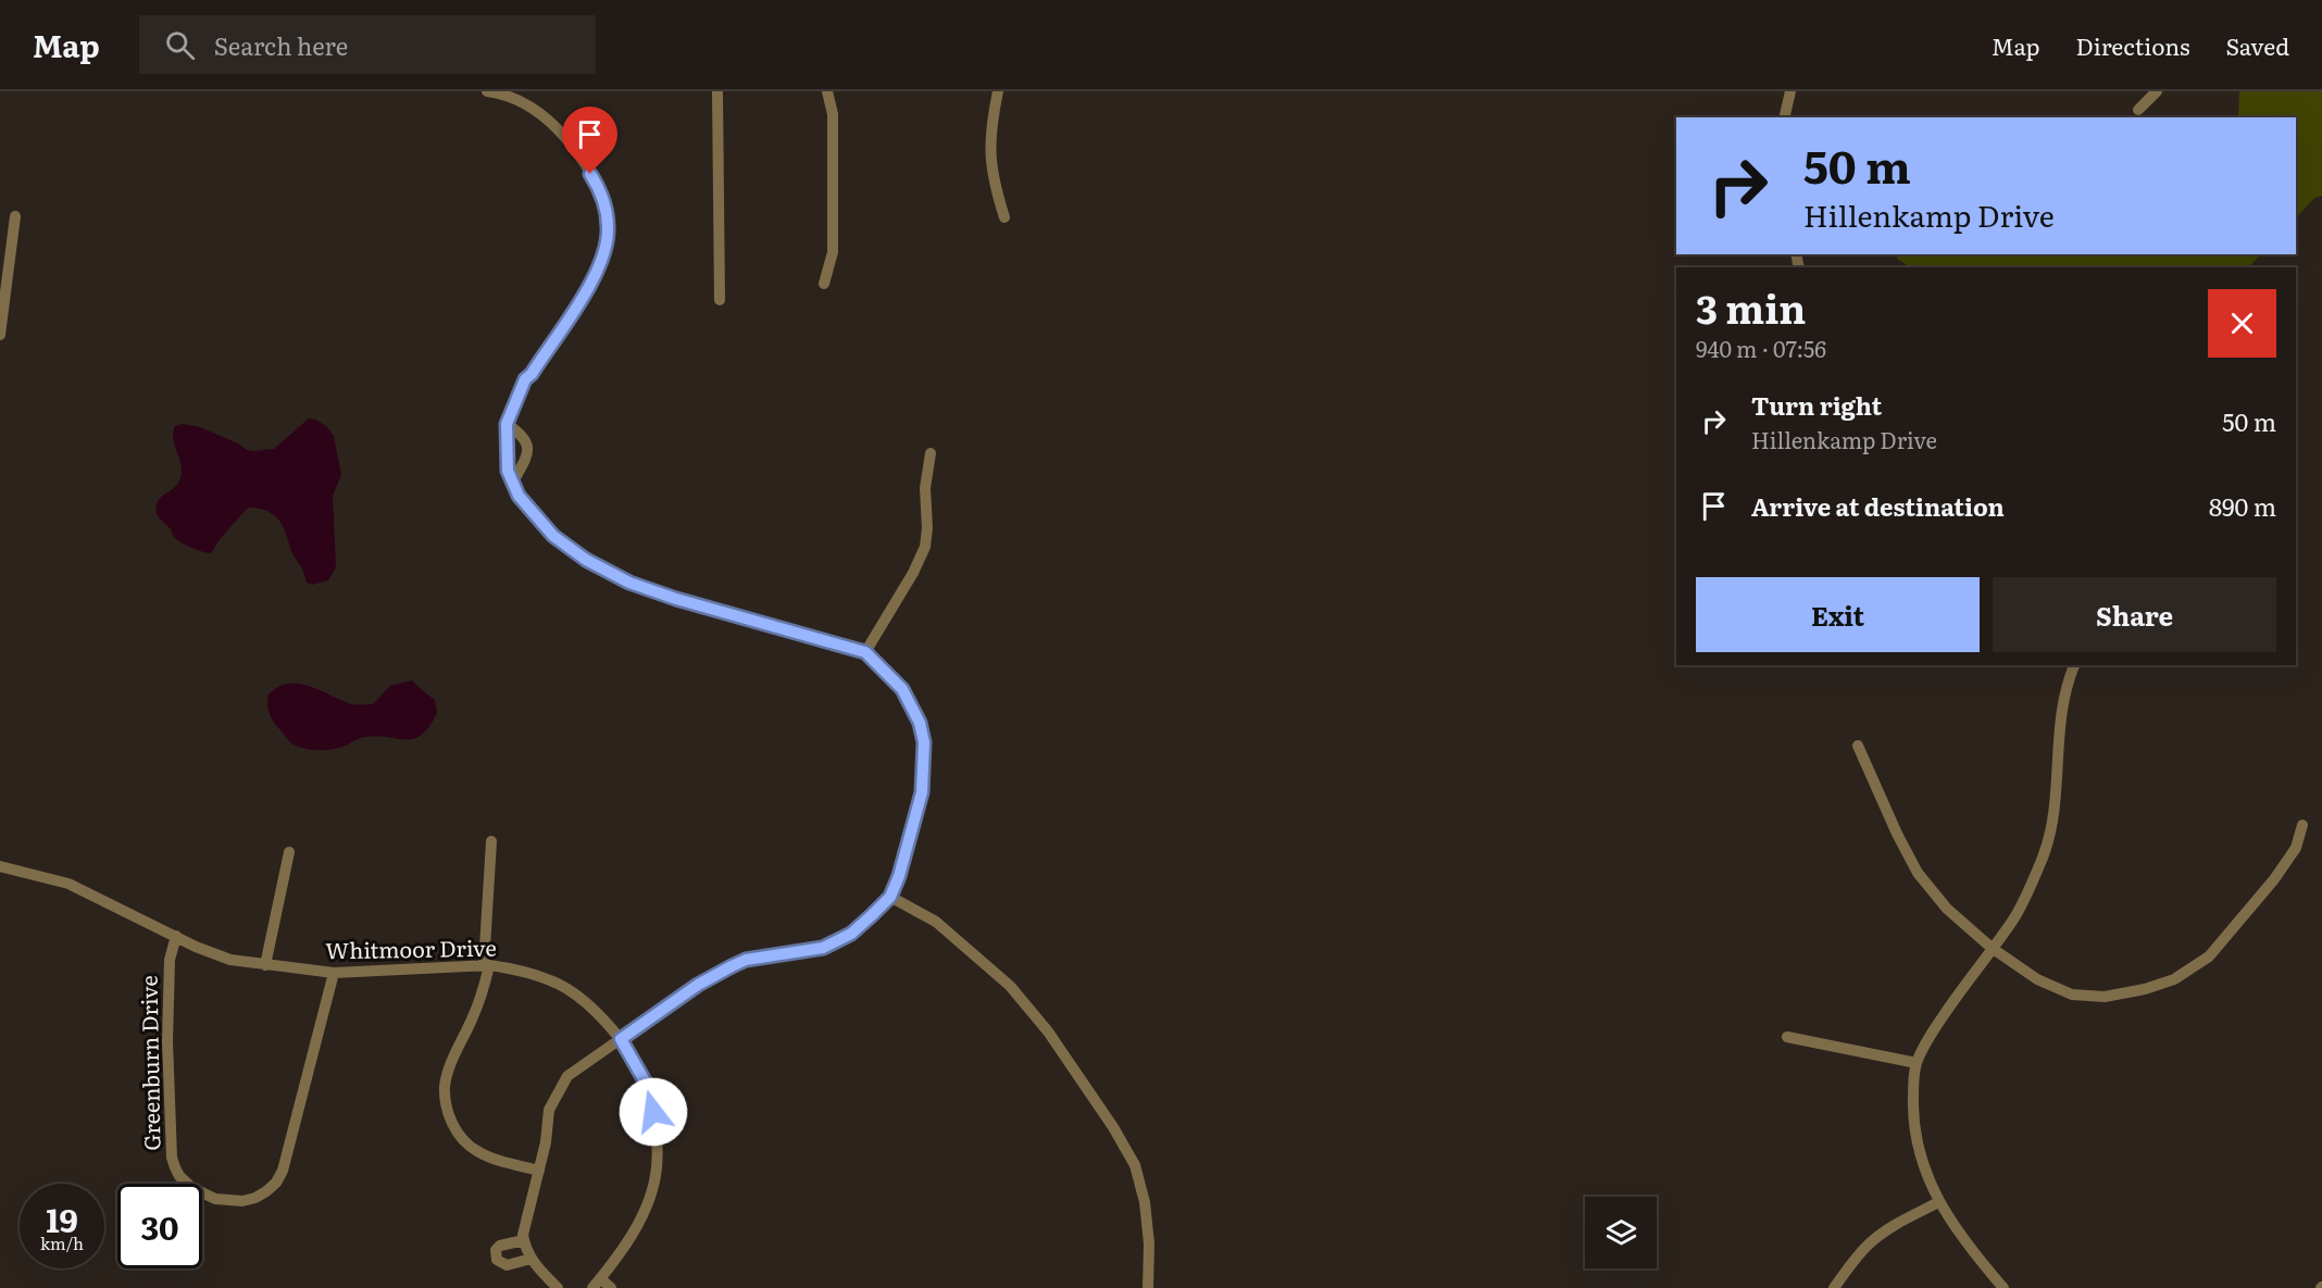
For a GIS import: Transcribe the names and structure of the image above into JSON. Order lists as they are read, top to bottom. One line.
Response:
{"streets":{"street":["Whitmoor Drive","Greenburn Drive"]},"crossings":[["Whitmoor Drive","Greenburn Drive"]],"page":{"header":"Map","search":"Search here","nav":["Map","Directions","Saved"],"turn":["50 m","Hillenkamp Drive"],"heading":["3 min","940 m · 07:56"],"list":[{"name":"Turn right","note":"Hillenkamp Drive","value":"50 m"},{"name":"Arrive at destination","value":"890 m"}],"buttons":["Exit","Share"],"speed":"19 km/h","limit":"30"}}
